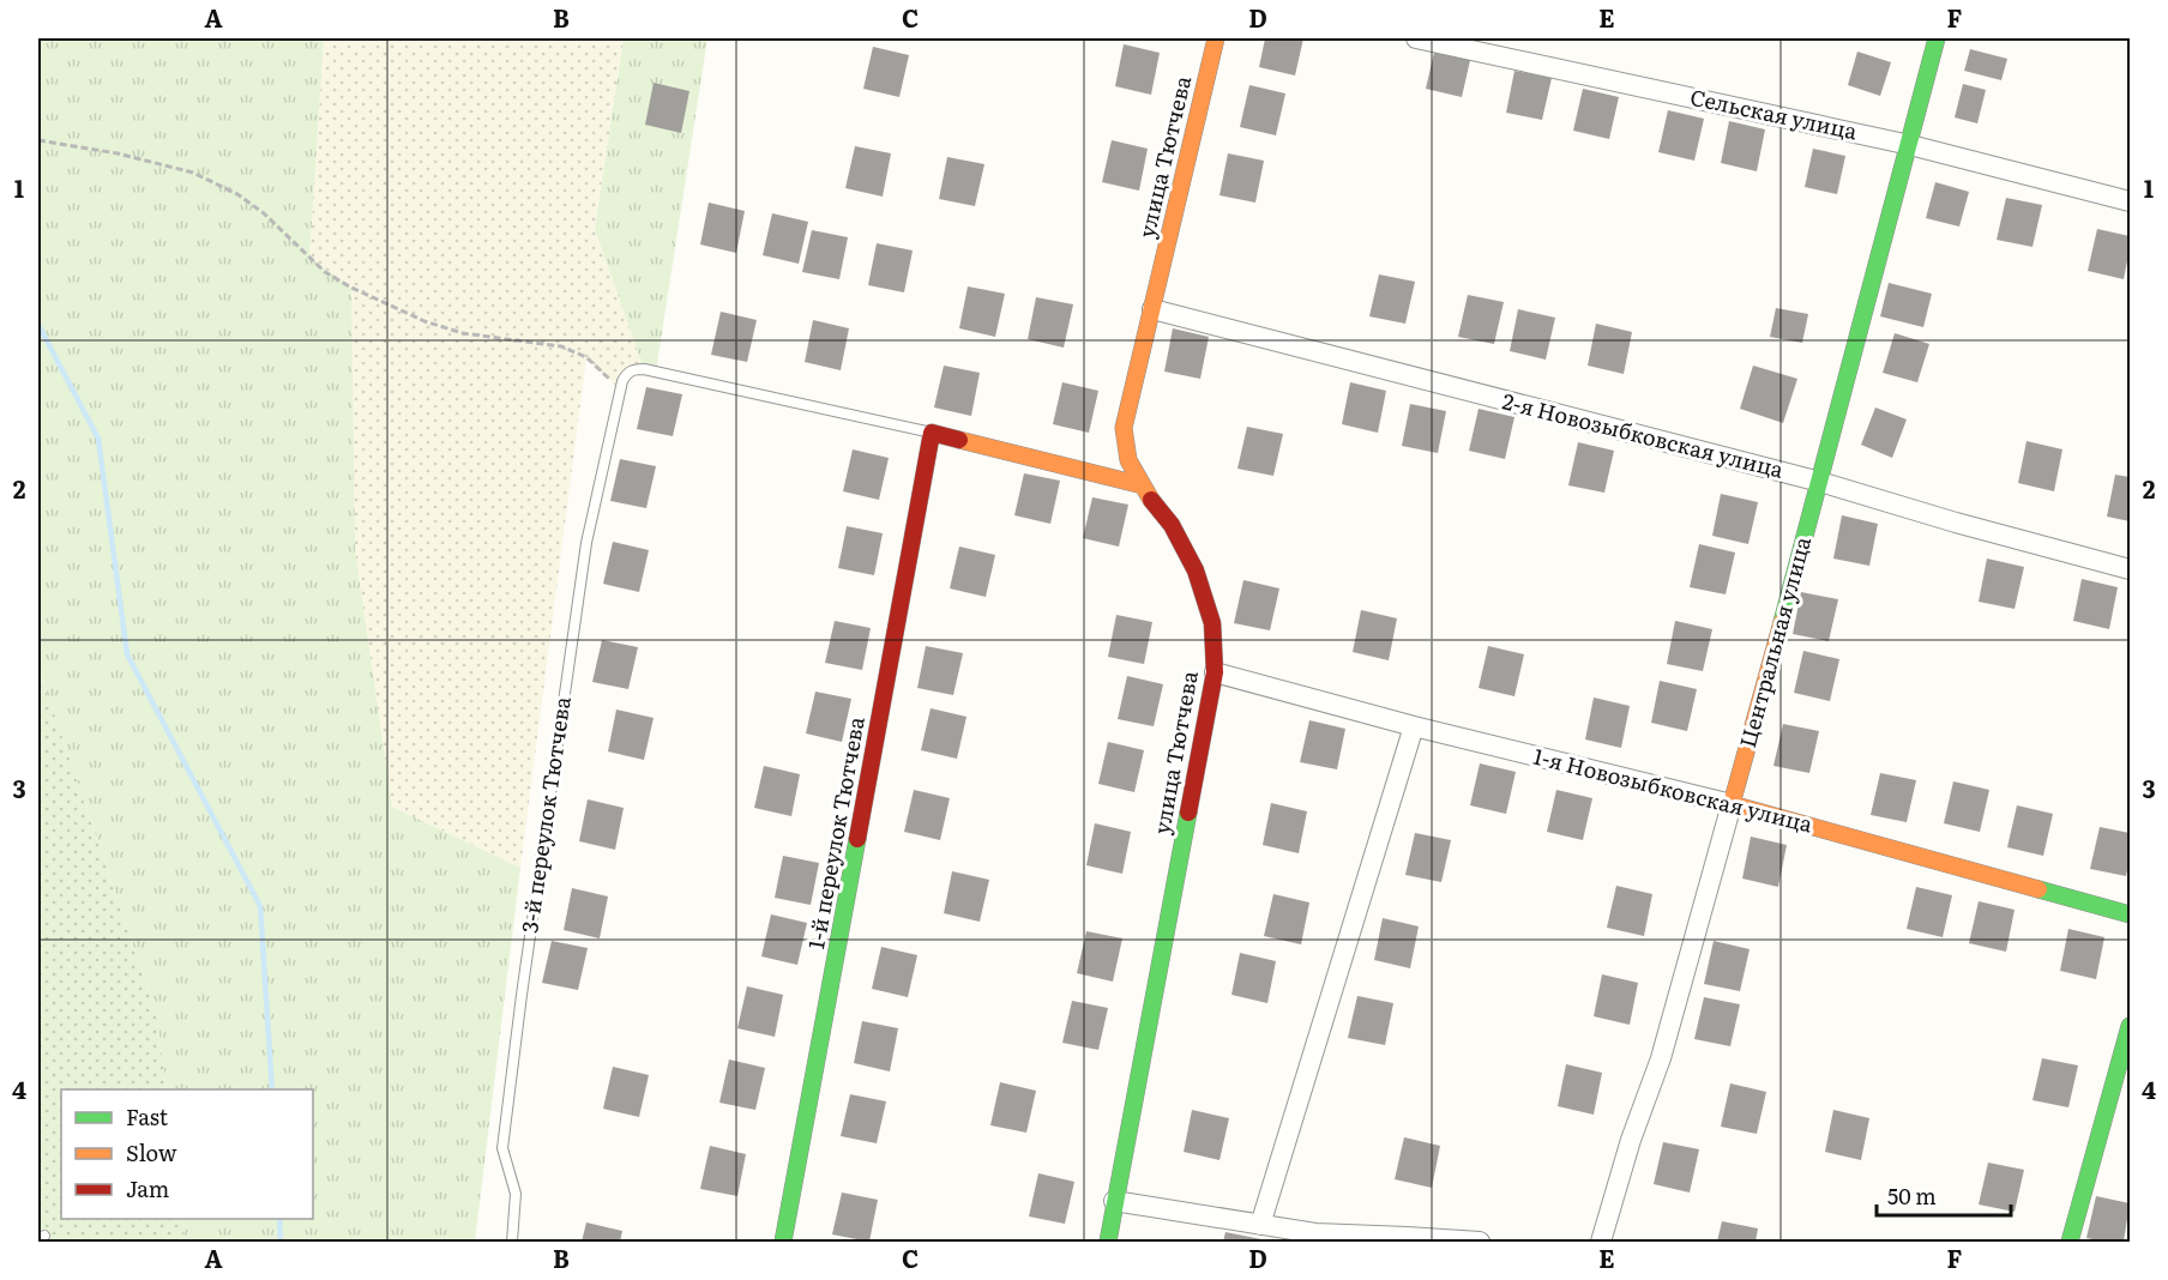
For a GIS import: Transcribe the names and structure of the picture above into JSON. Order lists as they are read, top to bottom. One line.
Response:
{"streets":{"street":["Сельская улица","улица Тютчева","2-я Новозыбковская улица","Центральная улица","1-я Новозыбковская улица","1-й переулок Тютчева"],"lane":["3-й переулок Тютчева"]},"crossings":[["Сельская улица","Центральная улица"],["улица Тютчева","2-я Новозыбковская улица"],["улица Тютчева","1-я Новозыбковская улица"],["2-я Новозыбковская улица","Центральная улица"],["Центральная улица","1-я Новозыбковская улица"]],"legend":["Fast","Slow","Jam"],"scale_bar":"50 m","grid":{"columns":["A","B","C","D","E","F"],"rows":["1","2","3","4"]}}
